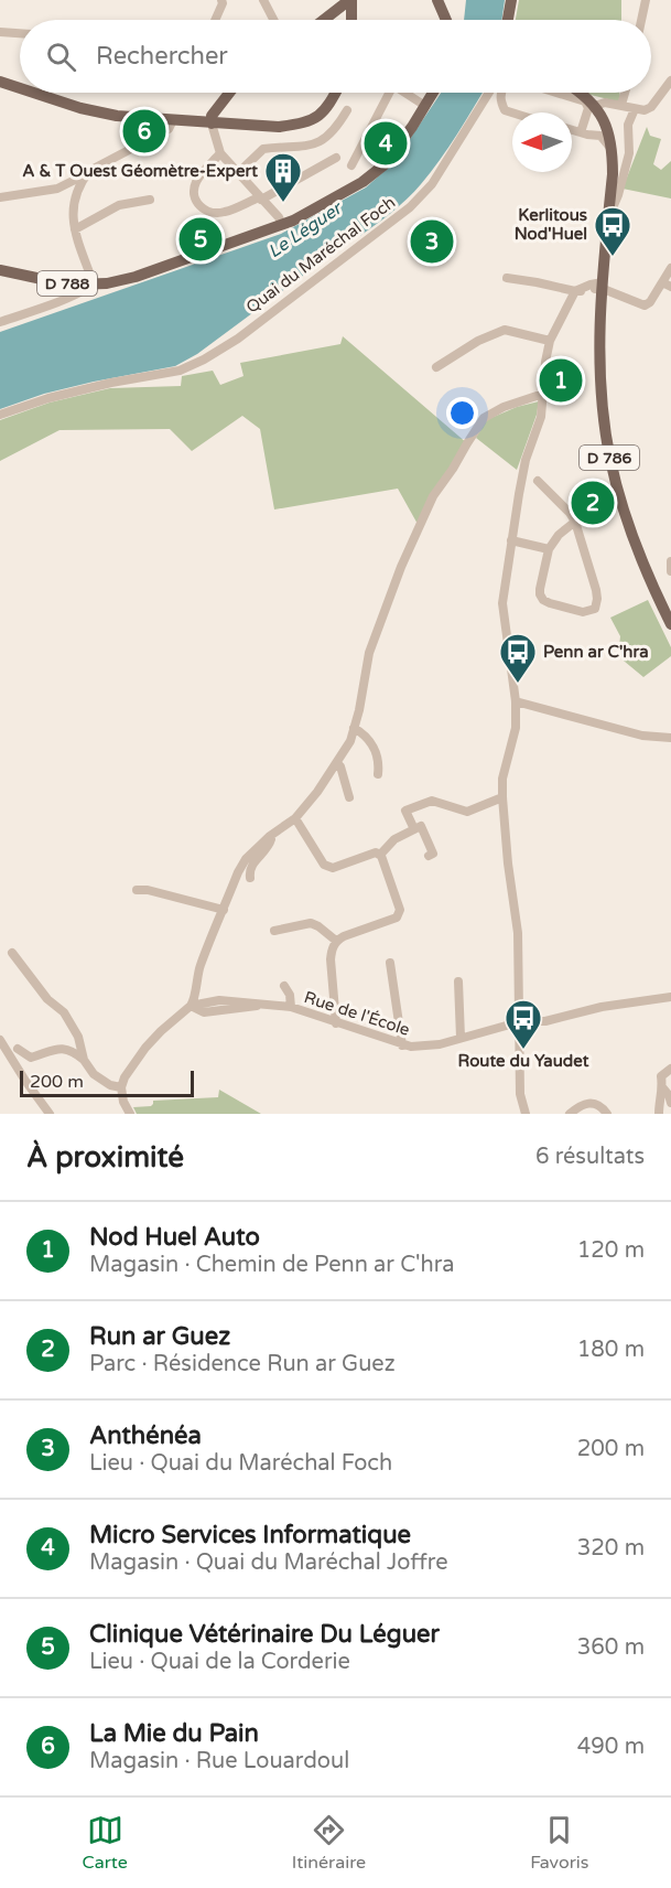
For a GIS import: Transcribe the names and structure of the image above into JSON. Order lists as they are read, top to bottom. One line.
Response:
{"streets":{"main road":["D 788","D 786"],"street":["Quai du Maréchal Foch","Rue de l'École"]},"water":["Le Léguer"],"places":{"building":["A & T Ouest Géomètre-Expert"],"bus stop":["Kerlitous Nod'Huel","Penn ar C'hra","Route du Yaudet"]},"scale_bar":"200 m","north":"left","page":{"search":"Rechercher","pins":["6","4","5","3","1","2"],"scale":"200 m","heading":["À proximité","6 résultats"],"list":[{"mark":"1","name":"Nod Huel Auto","note":"Magasin · Chemin de Penn ar C'hra","value":"120 m"},{"mark":"2","name":"Run ar Guez","note":"Parc · Résidence Run ar Guez","value":"180 m"},{"mark":"3","name":"Anthénéa","note":"Lieu · Quai du Maréchal Foch","value":"200 m"},{"mark":"4","name":"Micro Services Informatique","note":"Magasin · Quai du Maréchal Joffre","value":"320 m"},{"mark":"5","name":"Clinique Vétérinaire Du Léguer","note":"Lieu · Quai de la Corderie","value":"360 m"},{"mark":"6","name":"La Mie du Pain","note":"Magasin · Rue Louardoul","value":"490 m"}],"nav":["Carte","Itinéraire","Favoris"]}}
